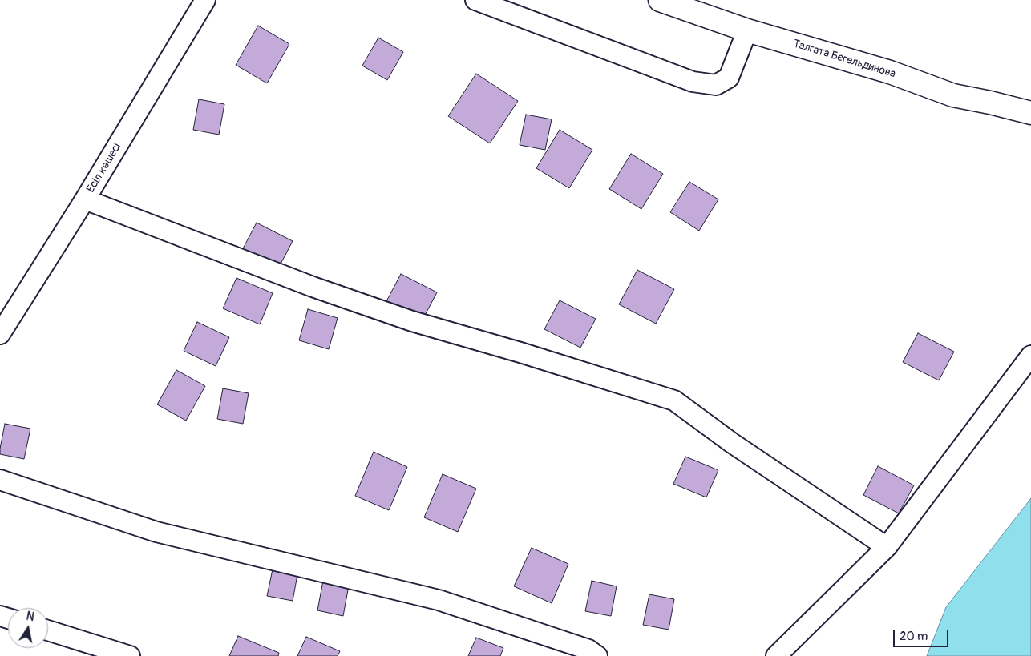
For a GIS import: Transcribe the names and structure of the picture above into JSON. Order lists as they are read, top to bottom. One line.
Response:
{"streets":{"street":["Талгата Бегельдинова","Есіл көшесі"]},"scale_bar":"20 m","north":"top"}
